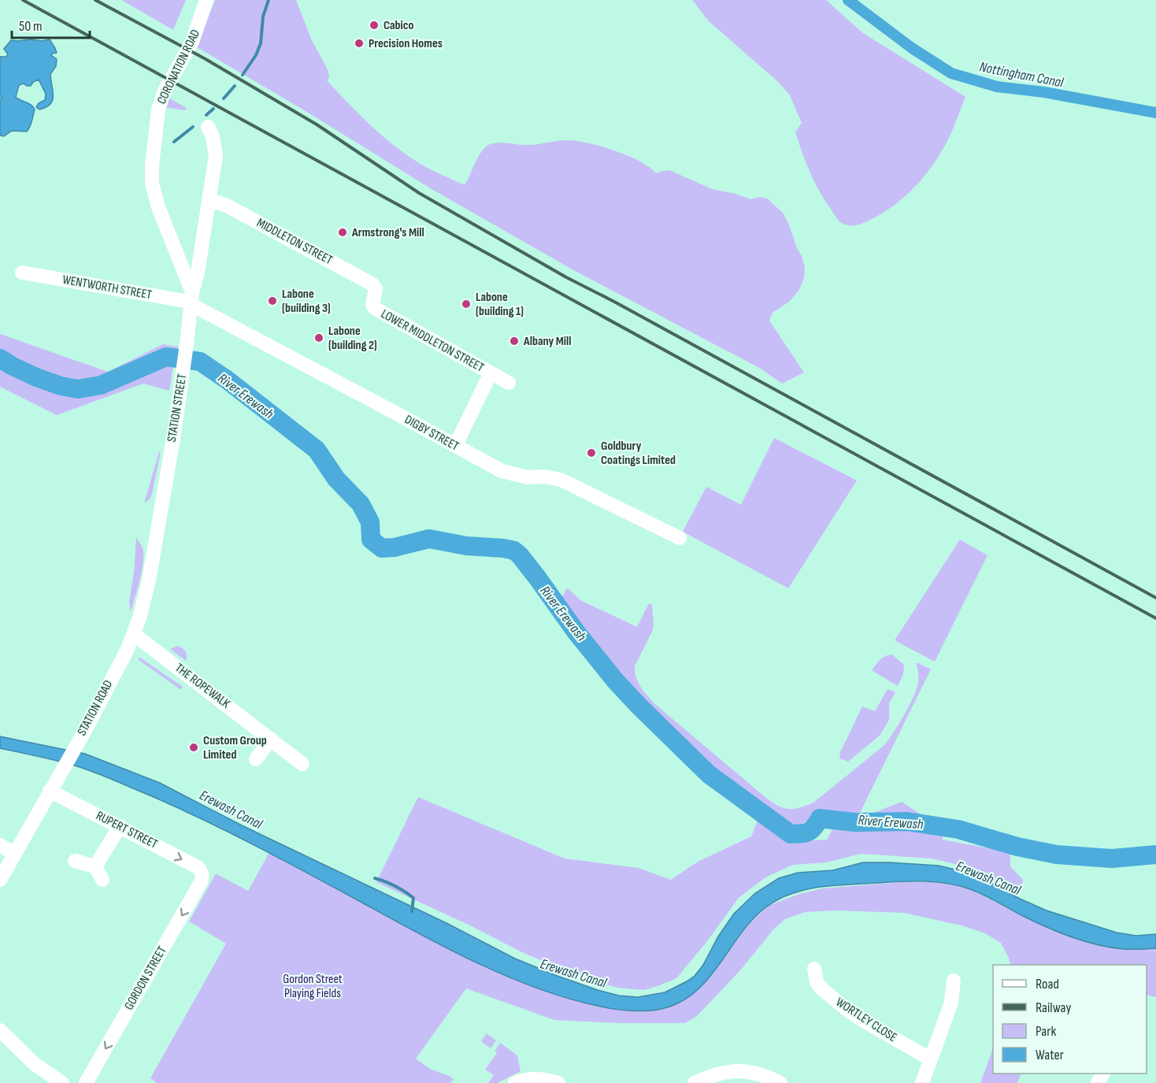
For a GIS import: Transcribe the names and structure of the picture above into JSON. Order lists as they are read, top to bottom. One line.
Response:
{"streets":{"street":["CORONATION ROAD","MIDDLETON STREET","WENTWORTH STREET","LOWER MIDDLETON STREET","STATION STREET","DIGBY STREET","THE ROPEWALK","STATION ROAD","RUPERT STREET","GORDON STREET","WORTLEY CLOSE"]},"crossings":[["CORONATION ROAD","STATION STREET"],["MIDDLETON STREET","LOWER MIDDLETON STREET"],["MIDDLETON STREET","STATION STREET"],["WENTWORTH STREET","STATION STREET"],["WENTWORTH STREET","DIGBY STREET"],["STATION STREET","DIGBY STREET"],["STATION STREET","STATION ROAD"],["THE ROPEWALK","STATION ROAD"],["STATION ROAD","RUPERT STREET"],["RUPERT STREET","GORDON STREET"]],"one_way":["RUPERT STREET","GORDON STREET"],"water":["Nottingham Canal","River Erewash","Erewash Canal"],"parks":["Gordon Street Playing Fields"],"places":["Cabico","Precision Homes","Armstrong's Mill","Labone (building 3)","Labone (building 1)","Labone (building 2)","Albany Mill","Goldbury Coatings Limited","Custom Group Limited"],"legend":["Road","Railway","Park","Water"],"scale_bar":"50 m"}
